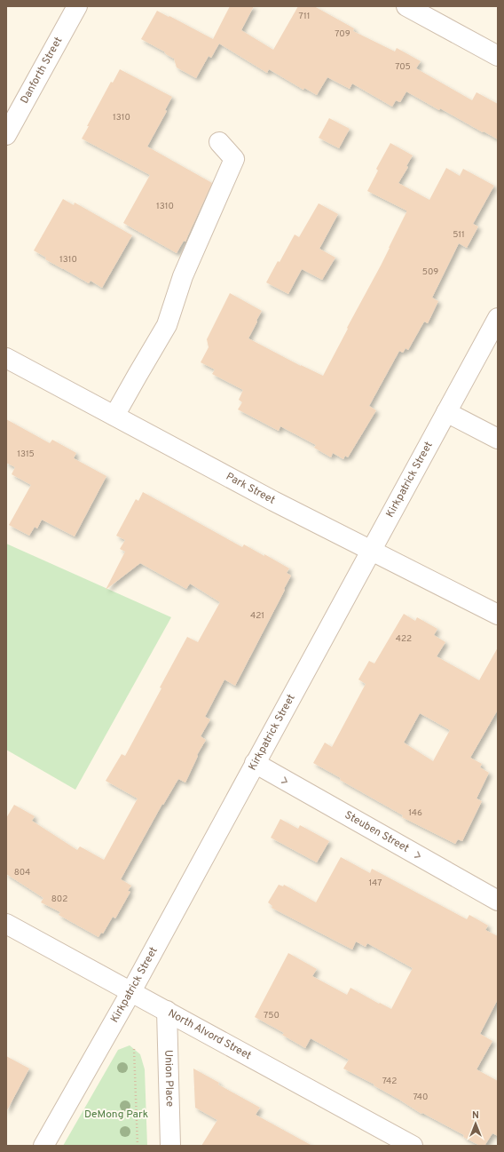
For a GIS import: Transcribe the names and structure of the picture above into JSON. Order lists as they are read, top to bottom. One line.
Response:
{"streets":{"street":["Danforth Street","Kirkpatrick Street","Park Street","Steuben Street","North Alvord Street","Union Place"]},"crossings":[["Kirkpatrick Street","Park Street"],["Kirkpatrick Street","Steuben Street"],["Kirkpatrick Street","North Alvord Street"],["North Alvord Street","Union Place"]],"one_way":["Steuben Street"],"parks":["DeMong Park"],"house_numbers":["711","709","705","1310","1310","511","1310","509","1315","421","422","146","804","147","802","750","742","740"],"north":"top"}
